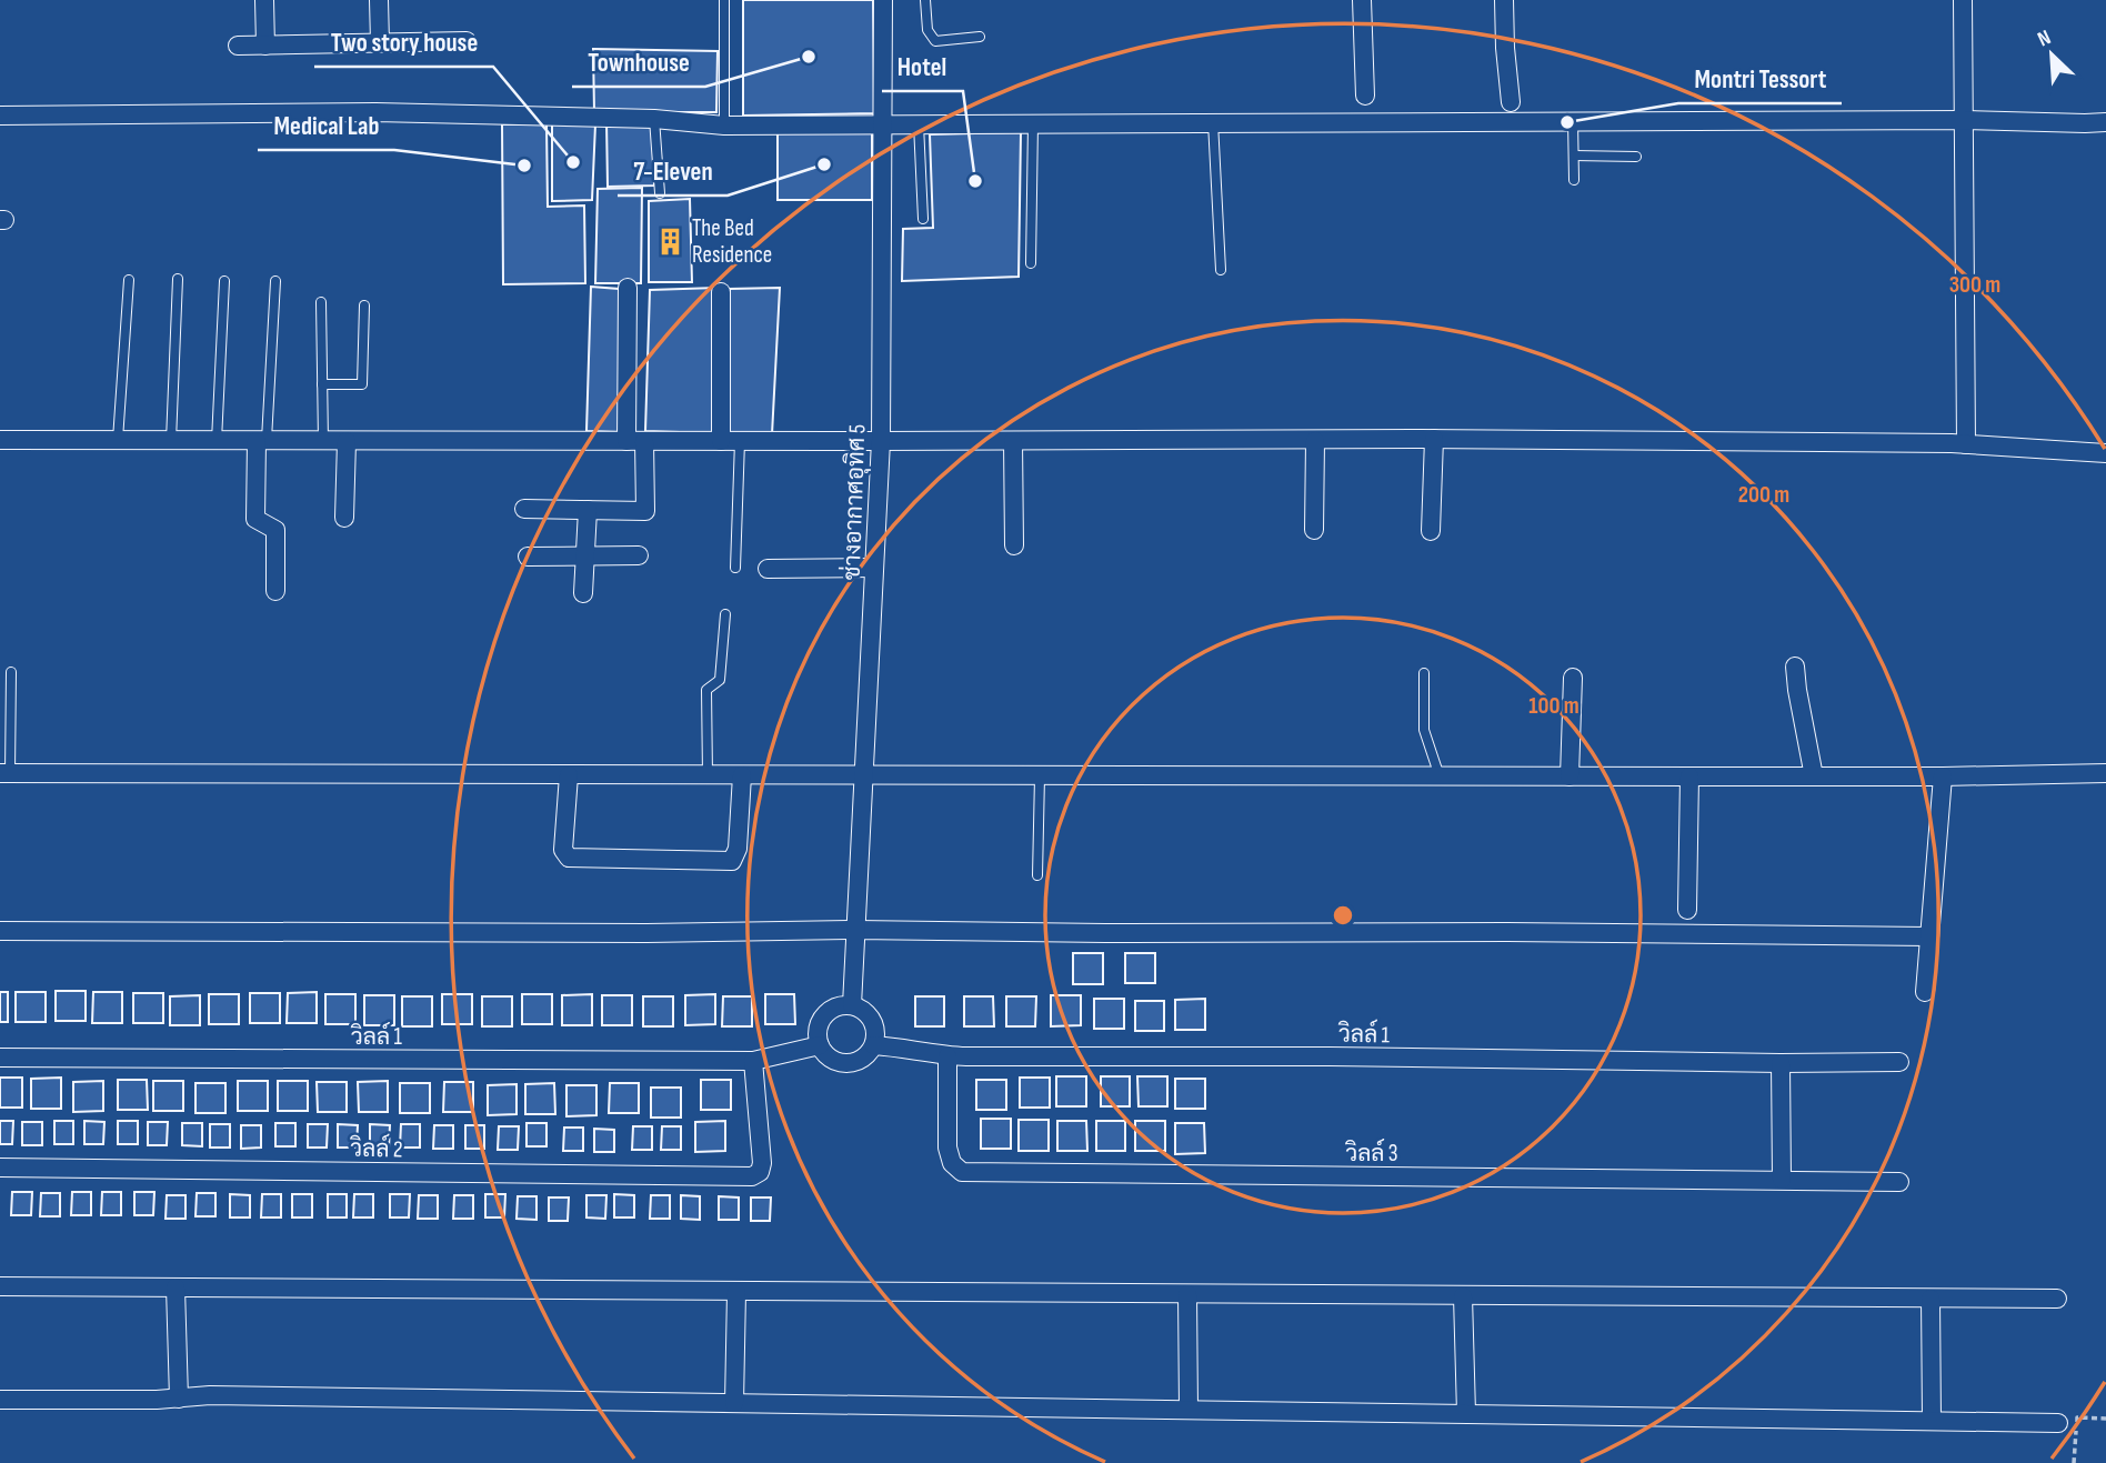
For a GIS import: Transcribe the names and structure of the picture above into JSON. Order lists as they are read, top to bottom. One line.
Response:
{"streets":{"street":["ช่างอากาศอุทิศ 5","วิลล์ 1","วิลล์ 2","วิลล์ 3"]},"crossings":[["ช่างอากาศอุทิศ 5","วิลล์ 1"],["วิลล์ 1","วิลล์ 2"],["วิลล์ 1","วิลล์ 3"]],"places":{"other":["Townhouse","Montri Tessort","Two story house","7-Eleven","Medical Lab","Hotel"],"building":["The Bed Residence"]},"north":"top left","rings":["300 m","200 m","100 m"]}
